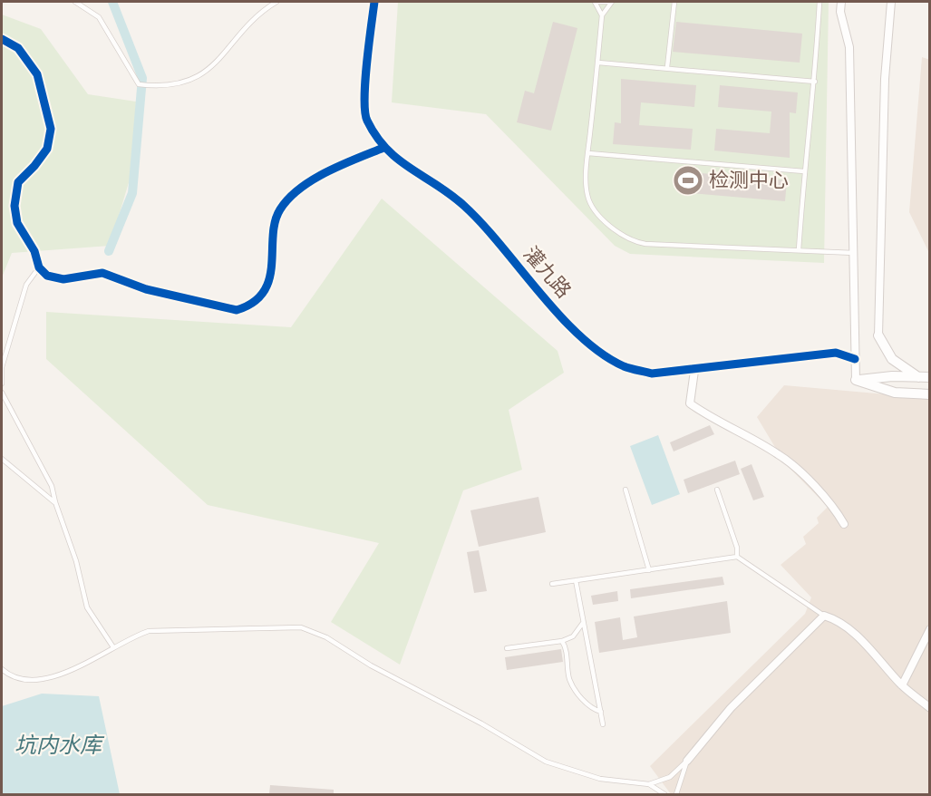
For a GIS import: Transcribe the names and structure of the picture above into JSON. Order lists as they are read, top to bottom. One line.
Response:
{"streets":{"street":["灌九路"]},"water":["坑内水库"],"places":{"sports":["检测中心"]}}
